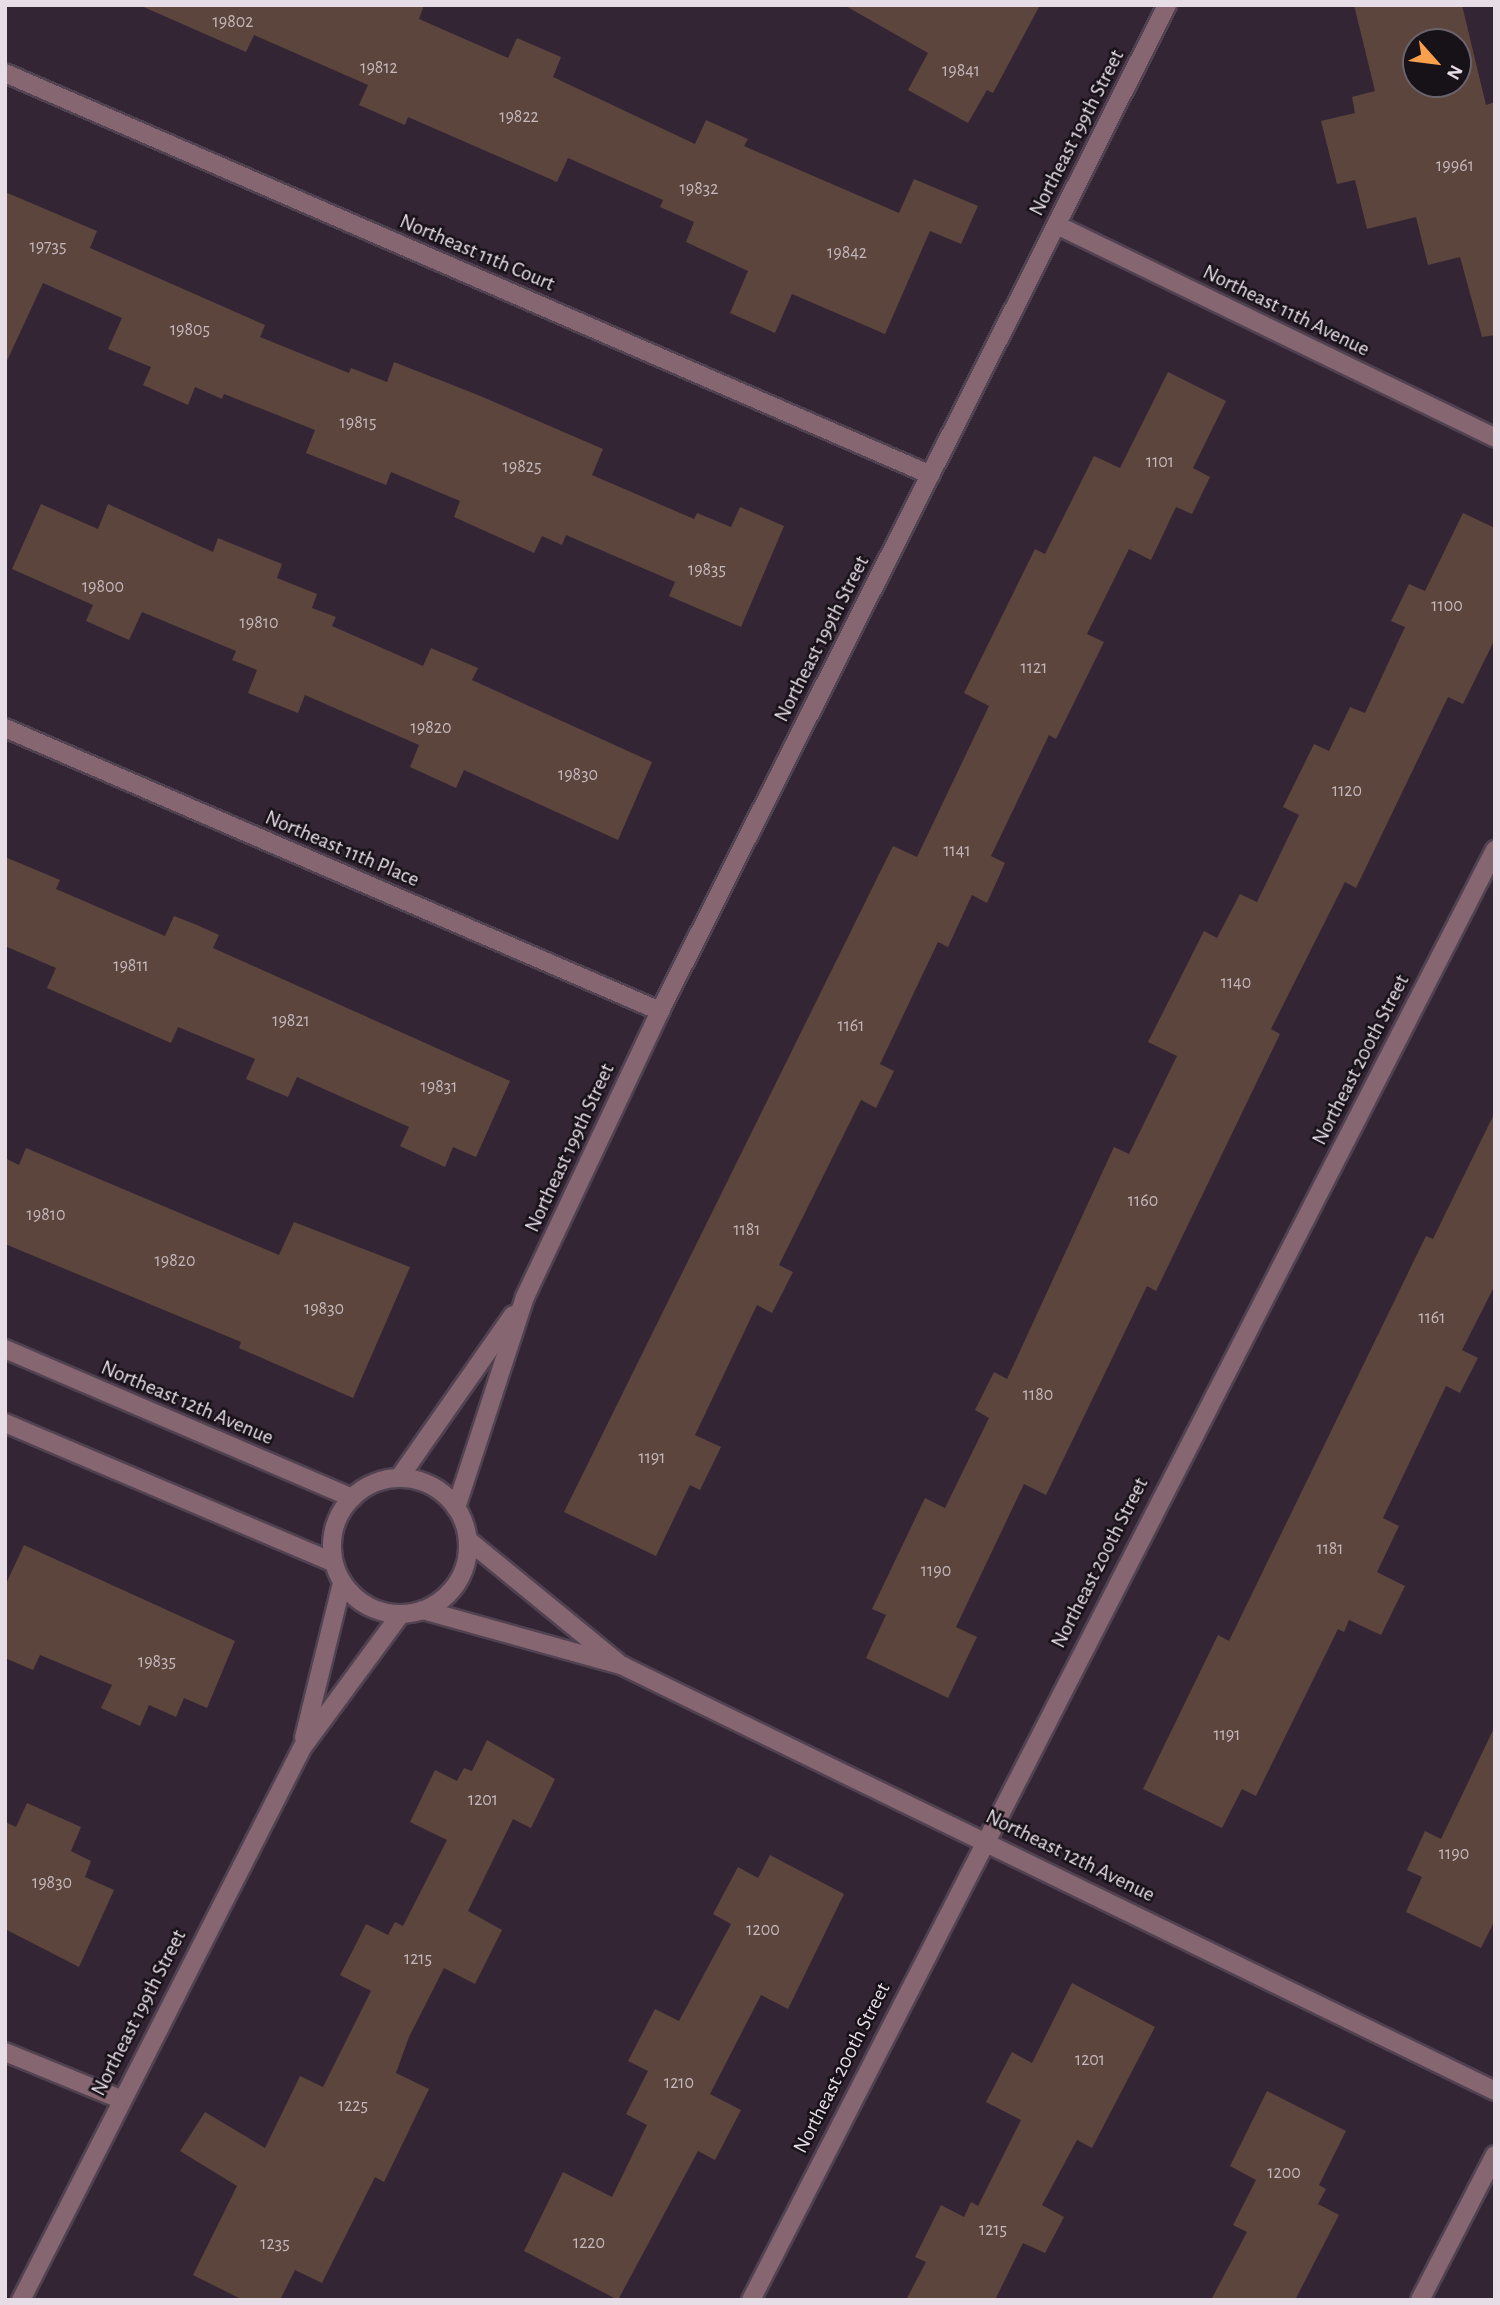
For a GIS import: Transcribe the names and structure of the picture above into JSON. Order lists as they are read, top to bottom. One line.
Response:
{"streets":{"street":["Northeast 199th Street","Northeast 11th Court","Northeast 11th Avenue","Northeast 11th Place","Northeast 200th Street","Northeast 12th Avenue"]},"crossings":[["Northeast 199th Street","Northeast 11th Court"],["Northeast 199th Street","Northeast 11th Avenue"],["Northeast 199th Street","Northeast 11th Place"],["Northeast 199th Street","Northeast 12th Avenue"],["Northeast 200th Street","Northeast 12th Avenue"]],"house_numbers":["19802","19812","19841","19822","19961","19832","19735","19842","19805","19815","1101","19825","19835","19800","1100","19810","1121","19820","19830","1120","1141","19811","1140","19821","1161","19831","1160","19810","1181","19820","19830","1161","1180","1191","1181","1190","19835","1191","1201","1190","19830","1200","1215","1201","1210","1225","1200","1215","1220","1235"],"north":"bottom right"}
